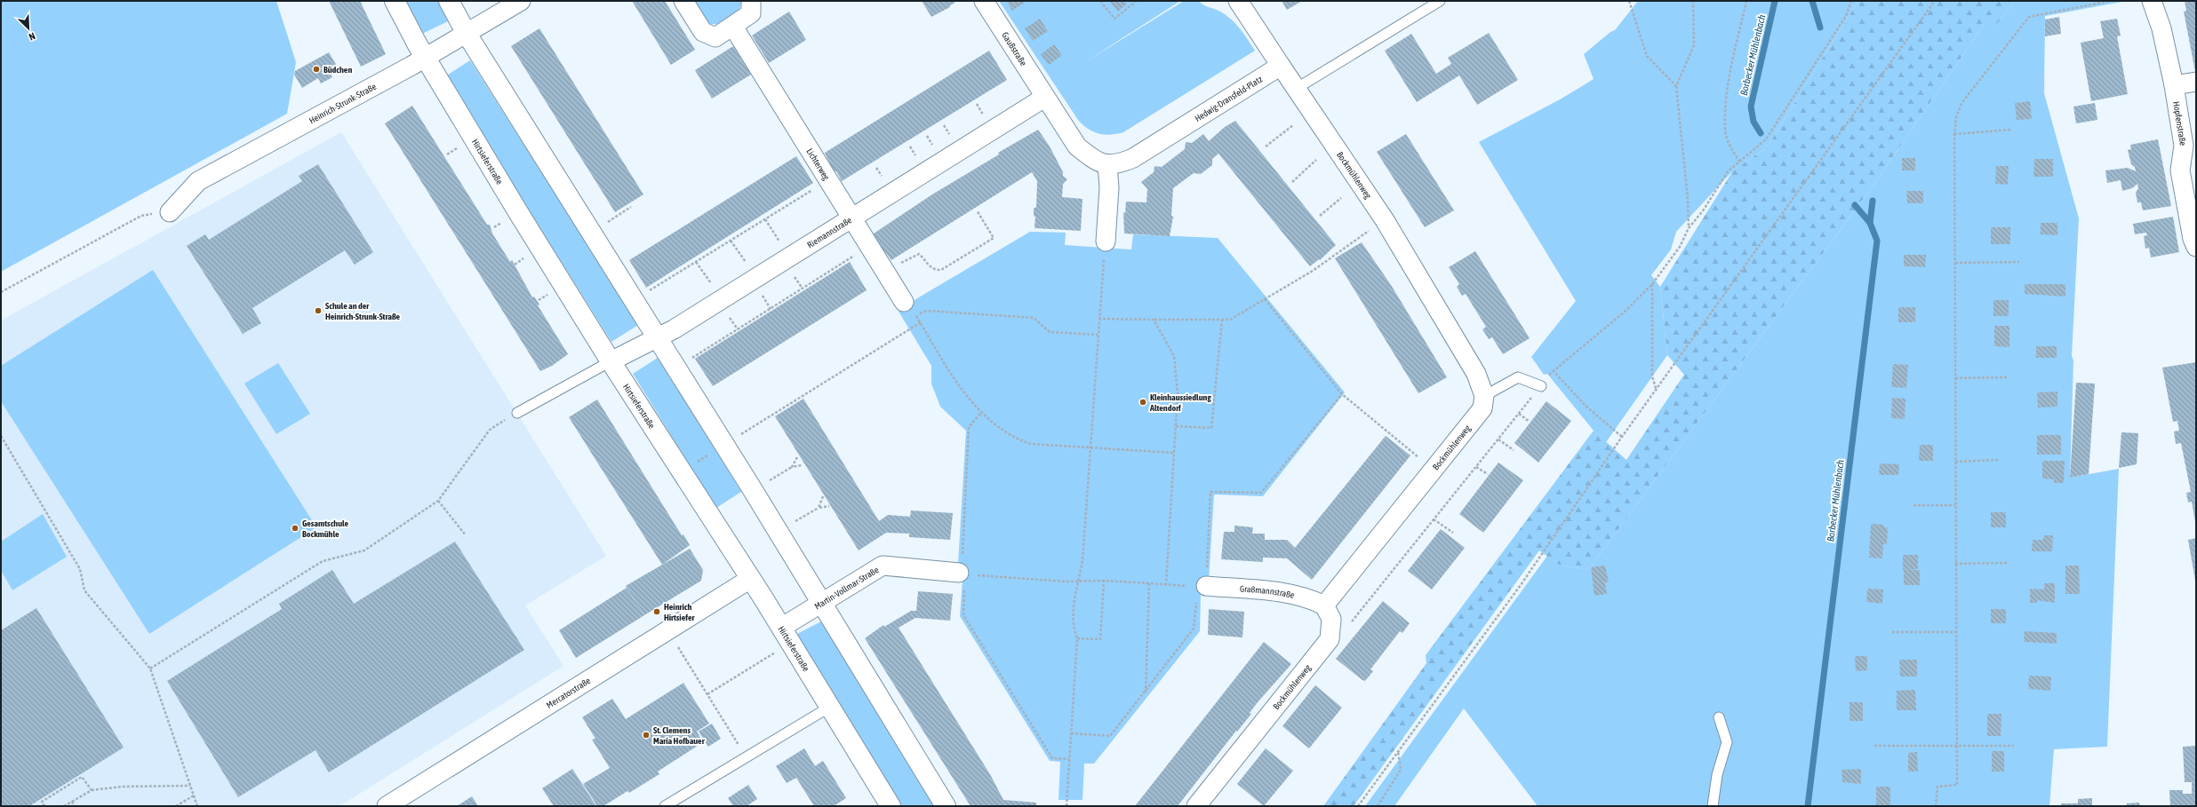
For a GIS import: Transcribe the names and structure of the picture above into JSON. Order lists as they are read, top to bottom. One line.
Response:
{"streets":{"main road":["Hirtsieferstraße"],"street":["Gaußstraße","Hedwig-Dransfeld-Platz","Heinrich-Strunk-Straße","Hopfenstraße","Lichterweg","Bockmühlenweg","Riemannstraße","Martin-Vollmar-Straße","Graßmannstraße","Mercatorstraße"]},"crossings":[["Gaußstraße","Riemannstraße"],["Hedwig-Dransfeld-Platz","Bockmühlenweg"],["Heinrich-Strunk-Straße","Hirtsieferstraße"],["Hirtsieferstraße","Riemannstraße"],["Hirtsieferstraße","Martin-Vollmar-Straße"],["Hirtsieferstraße","Mercatorstraße"],["Lichterweg","Riemannstraße"],["Bockmühlenweg","Graßmannstraße"]],"water":["Borbecker Mühlenbach"],"places":["Büdchen","Schule an der Heinrich-Strunk-Straße","Kleinhaussiedlung Altendorf","Gesamtschule Bockmühle","Heinrich Hirtsiefer","St. Clemens Maria Hofbauer"],"north":"bottom right"}
